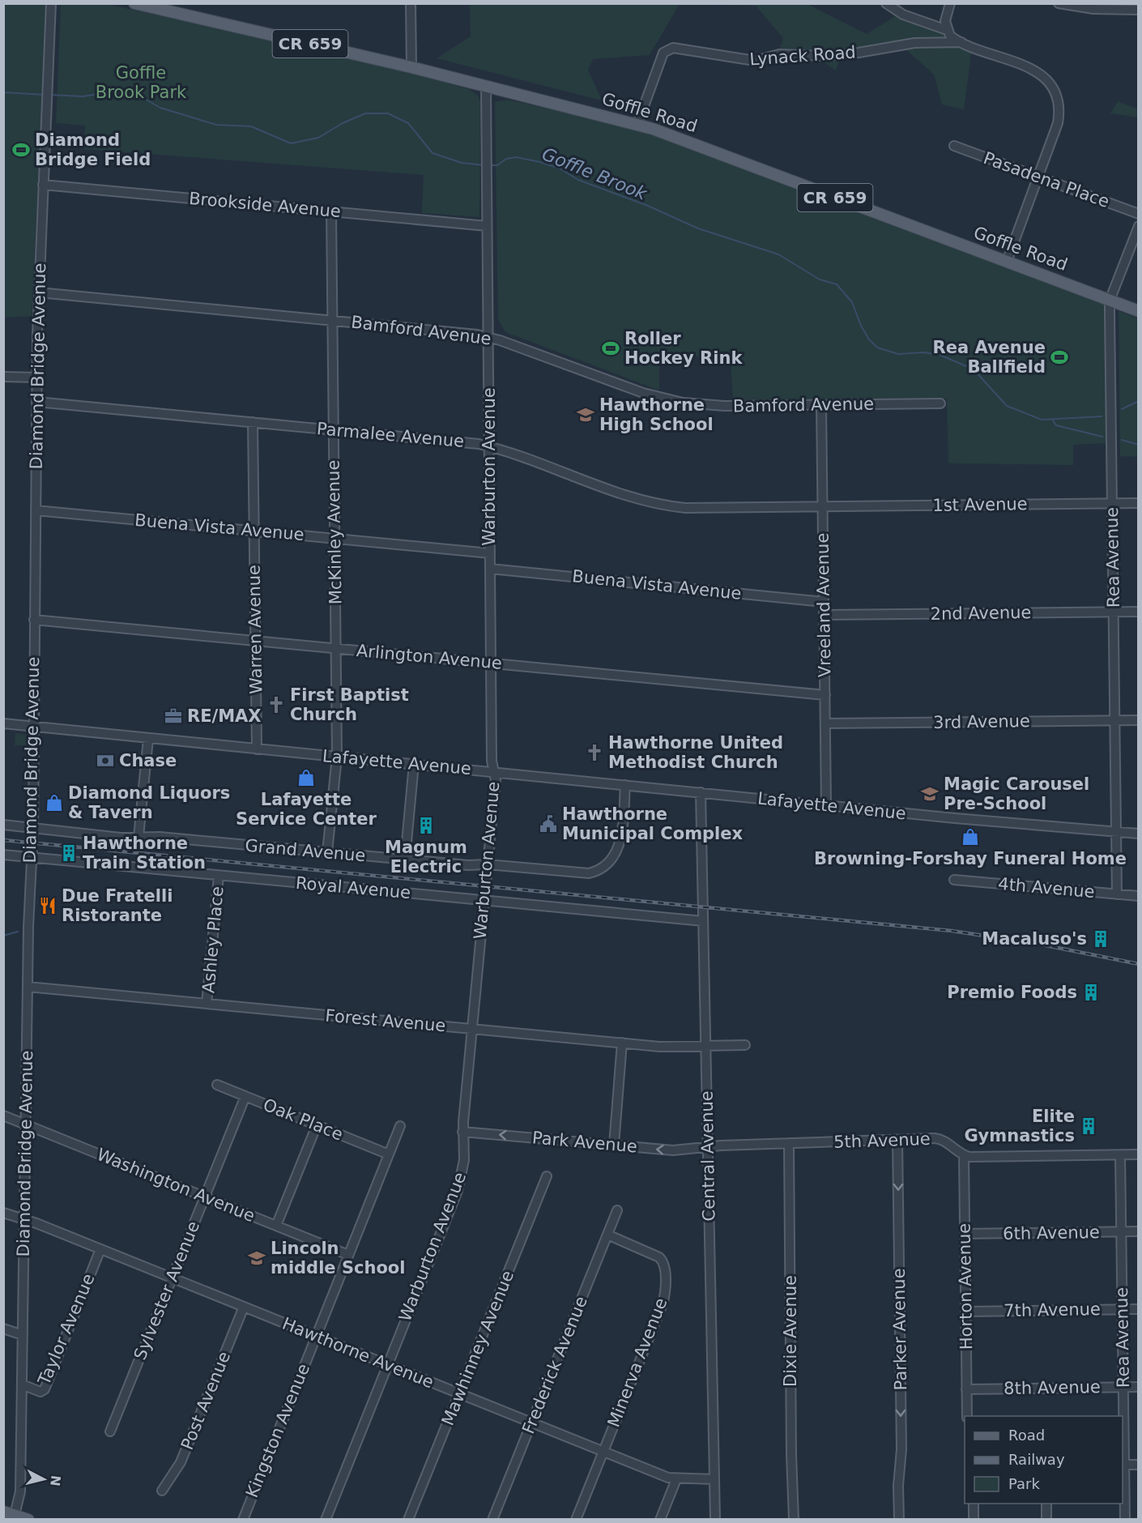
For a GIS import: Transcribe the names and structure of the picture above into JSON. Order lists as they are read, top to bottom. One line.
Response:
{"streets":{"main road":["CR 659","Goffle Road"],"street":["Lynack Road","Pasadena Place","Brookside Avenue","Bamford Avenue","Diamond Bridge Avenue","Parmalee Avenue","Warburton Avenue","1st Avenue","Buena Vista Avenue","McKinley Avenue","Rea Avenue","Vreeland Avenue","2nd Avenue","Warren Avenue","Arlington Avenue","3rd Avenue","Lafayette Avenue","Grand Avenue","Royal Avenue","4th Avenue","Ashley Place","Forest Avenue","Oak Place","5th Avenue","Park Avenue","Central Avenue","Washington Avenue","6th Avenue","Horton Avenue","Sylvester Avenue","7th Avenue","Taylor Avenue","Parker Avenue","Dixie Avenue","Mawhinney Avenue","Hawthorne Avenue","Minerva Avenue","Frederick Avenue","8th Avenue","Post Avenue","Kingston Avenue"]},"crossings":[["Lynack Road","Goffle Road"],["Goffle Road","Warburton Avenue"],["Goffle Road","Rea Avenue"],["Brookside Avenue","Diamond Bridge Avenue"],["Brookside Avenue","Warburton Avenue"],["Brookside Avenue","McKinley Avenue"],["Bamford Avenue","Diamond Bridge Avenue"],["Bamford Avenue","Warburton Avenue"],["Bamford Avenue","McKinley Avenue"],["Bamford Avenue","Vreeland Avenue"],["Diamond Bridge Avenue","Parmalee Avenue"],["Diamond Bridge Avenue","Buena Vista Avenue"],["Diamond Bridge Avenue","Arlington Avenue"],["Diamond Bridge Avenue","Lafayette Avenue"],["Diamond Bridge Avenue","Grand Avenue"],["Diamond Bridge Avenue","Royal Avenue"],["Diamond Bridge Avenue","Forest Avenue"],["Diamond Bridge Avenue","Washington Avenue"],["Diamond Bridge Avenue","Taylor Avenue"],["Diamond Bridge Avenue","Hawthorne Avenue"],["Parmalee Avenue","Warburton Avenue"],["Parmalee Avenue","1st Avenue"],["Parmalee Avenue","McKinley Avenue"],["Parmalee Avenue","Vreeland Avenue"],["Parmalee Avenue","Warren Avenue"],["Warburton Avenue","Buena Vista Avenue"],["Warburton Avenue","Arlington Avenue"],["Warburton Avenue","Lafayette Avenue"],["Warburton Avenue","Grand Avenue"],["Warburton Avenue","Royal Avenue"],["Warburton Avenue","Forest Avenue"],["Warburton Avenue","Park Avenue"],["Warburton Avenue","Hawthorne Avenue"],["1st Avenue","Rea Avenue"],["1st Avenue","Vreeland Avenue"],["Buena Vista Avenue","McKinley Avenue"],["Buena Vista Avenue","Vreeland Avenue"],["Buena Vista Avenue","Warren Avenue"],["McKinley Avenue","Arlington Avenue"],["McKinley Avenue","Lafayette Avenue"],["McKinley Avenue","Grand Avenue"],["Rea Avenue","2nd Avenue"],["Rea Avenue","3rd Avenue"],["Rea Avenue","Lafayette Avenue"],["Rea Avenue","4th Avenue"],["Rea Avenue","6th Avenue"],["Rea Avenue","7th Avenue"],["Rea Avenue","8th Avenue"],["Vreeland Avenue","2nd Avenue"],["Vreeland Avenue","Arlington Avenue"],["Vreeland Avenue","3rd Avenue"],["Vreeland Avenue","Lafayette Avenue"],["Warren Avenue","Arlington Avenue"],["Warren Avenue","Lafayette Avenue"],["Lafayette Avenue","Grand Avenue"],["Lafayette Avenue","Central Avenue"],["Royal Avenue","Ashley Place"],["Royal Avenue","Central Avenue"],["Ashley Place","Forest Avenue"],["Forest Avenue","Central Avenue"],["Oak Place","Sylvester Avenue"],["Oak Place","Kingston Avenue"],["5th Avenue","Park Avenue"],["5th Avenue","Central Avenue"],["5th Avenue","Horton Avenue"],["5th Avenue","Parker Avenue"],["5th Avenue","Dixie Avenue"],["Park Avenue","Central Avenue"],["Central Avenue","Hawthorne Avenue"],["Washington Avenue","Sylvester Avenue"],["Washington Avenue","Kingston Avenue"],["6th Avenue","Horton Avenue"],["Horton Avenue","7th Avenue"],["Horton Avenue","8th Avenue"],["Sylvester Avenue","Hawthorne Avenue"],["Taylor Avenue","Hawthorne Avenue"],["Mawhinney Avenue","Hawthorne Avenue"],["Hawthorne Avenue","Minerva Avenue"],["Hawthorne Avenue","Frederick Avenue"],["Hawthorne Avenue","Post Avenue"],["Hawthorne Avenue","Kingston Avenue"],["Minerva Avenue","Frederick Avenue"]],"one_way":["Park Avenue","Parker Avenue"],"water":["Goffle Brook"],"parks":["Goffle Brook Park"],"places":{"sports":["Diamond Bridge Field","Roller Hockey Rink","Rea Avenue Ballfield"],"school or university":["Hawthorne High School","Magic Carousel Pre-School","Lincoln middle School"],"church":["First Baptist Church","Hawthorne United Methodist Church"],"office":["RE/MAX"],"bank":["Chase"],"shop":["Lafayette Service Center","Diamond Liquors & Tavern","Browning-Forshay Funeral Home"],"public building":["Hawthorne Municipal Complex"],"building":["Magnum Electric","Hawthorne Train Station","Macaluso's","Premio Foods","Elite Gymnastics"],"restaurant":["Due Fratelli Ristorante"]},"legend":["Road","Railway","Park"],"north":"right"}
